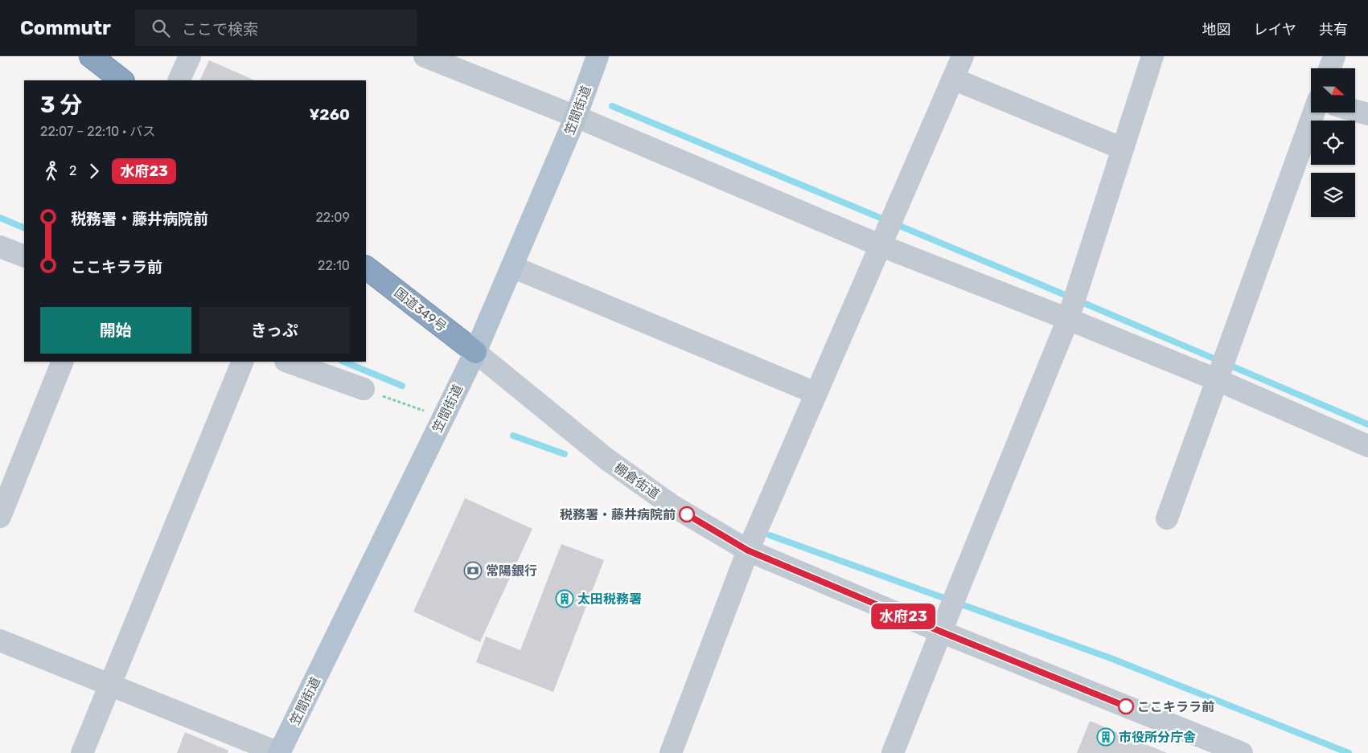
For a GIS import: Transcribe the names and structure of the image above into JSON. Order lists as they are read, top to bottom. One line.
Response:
{"streets":{"highway":["国道349号"],"main road":["笠間街道"],"street":["棚倉街道"]},"crossings":[["笠間街道","国道349号"],["笠間街道","棚倉街道"],["国道349号","棚倉街道"]],"places":{"other":["税務署・藤井病院前","ここキララ前"],"bank":["常陽銀行"],"building":["太田税務署","市役所分庁舎"]},"lines":["bus line 水府23"],"north":"right","page":{"header":"Commutr","search":"ここで検索","nav":["地図","レイヤ","共有"],"on_map":"水府23","heading":["3 分","22:07 – 22:10 · バス","¥260"],"legs":["2","水府23"],"list":[{"name":"税務署・藤井病院前","value":"22:09"},{"name":"ここキララ前","value":"22:10"}],"buttons":["開始","きっぷ"]}}
